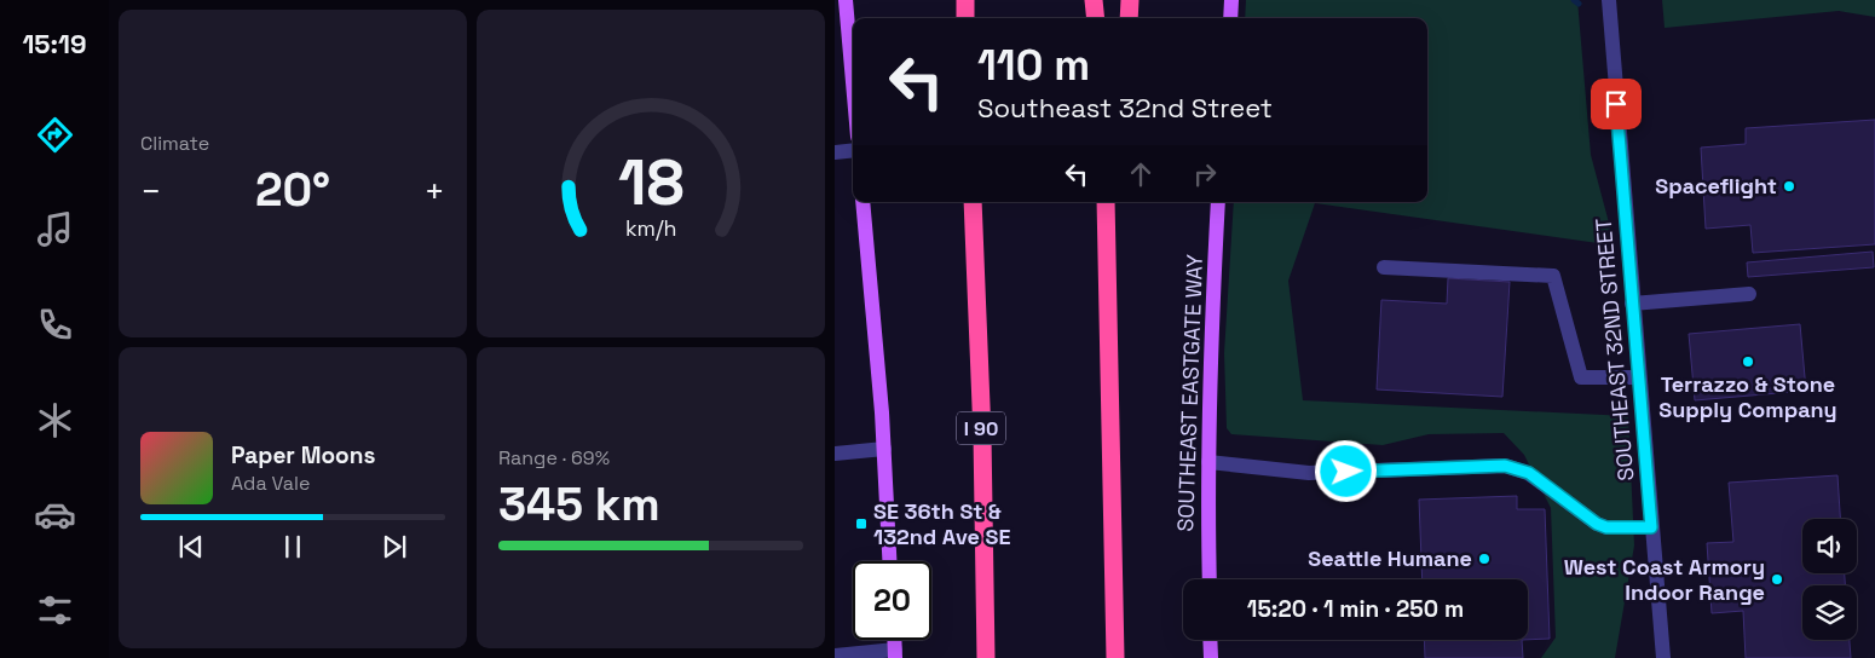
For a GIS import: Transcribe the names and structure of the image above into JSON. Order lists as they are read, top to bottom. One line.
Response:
{"streets":{"highway":["I 90"],"main road":["SOUTHEAST EASTGATE WAY"],"lane":["SOUTHEAST 32ND STREET"]},"places":{"other":["Spaceflight","Terrazzo & Stone Supply Company","Seattle Humane","West Coast Armory Indoor Range"],"transit":["SE 36th St & 132nd Ave SE"]},"page":{"tabs":"15:19","tile":["Climate",["Range · 69%","345 km"]],"turn":["110 m","Southeast 32nd Street"],"heat":["−","20°","+"],"song":["Paper Moons","Ada Vale"],"limit":"20","trip":"15:20 · 1 min · 250 m","gauge":["18","km/h"]}}
